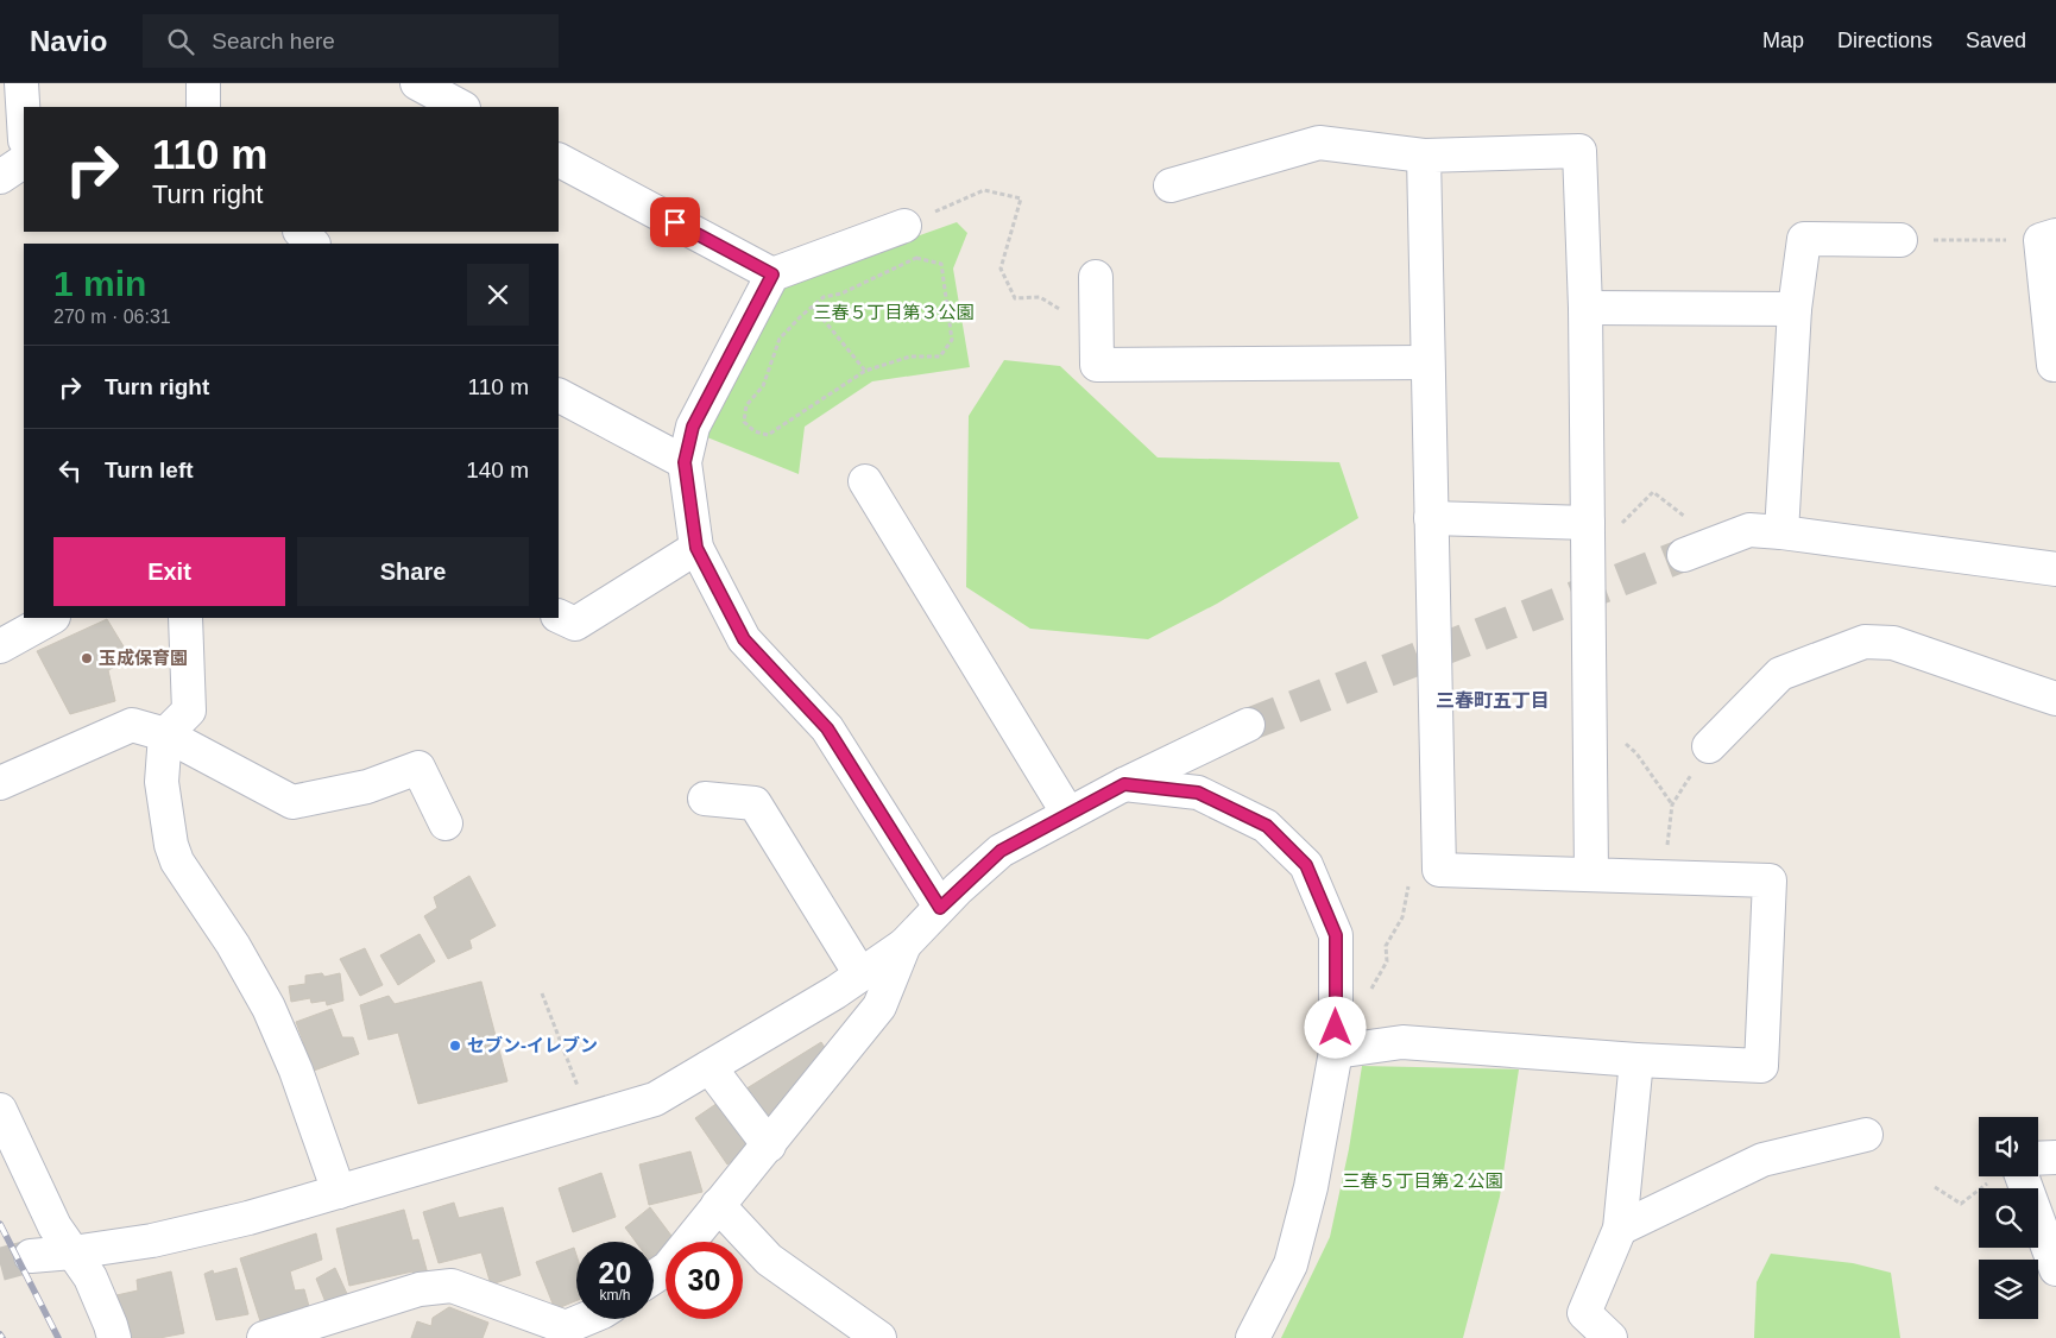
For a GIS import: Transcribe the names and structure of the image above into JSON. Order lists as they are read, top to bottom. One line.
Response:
{"districts":["三春町五丁目"],"parks":["三春５丁目第３公園","三春５丁目第２公園"],"places":["玉成保育園","セブン-イレブン"],"page":{"header":"Navio","search":"Search here","nav":["Map","Directions","Saved"],"turn":["110 m","Turn right"],"heading":["1 min","270 m · 06:31"],"list":[{"name":"Turn right","value":"110 m"},{"name":"Turn left","value":"140 m"}],"buttons":["Exit","Share"],"speed":"20 km/h","limit":"30"}}
